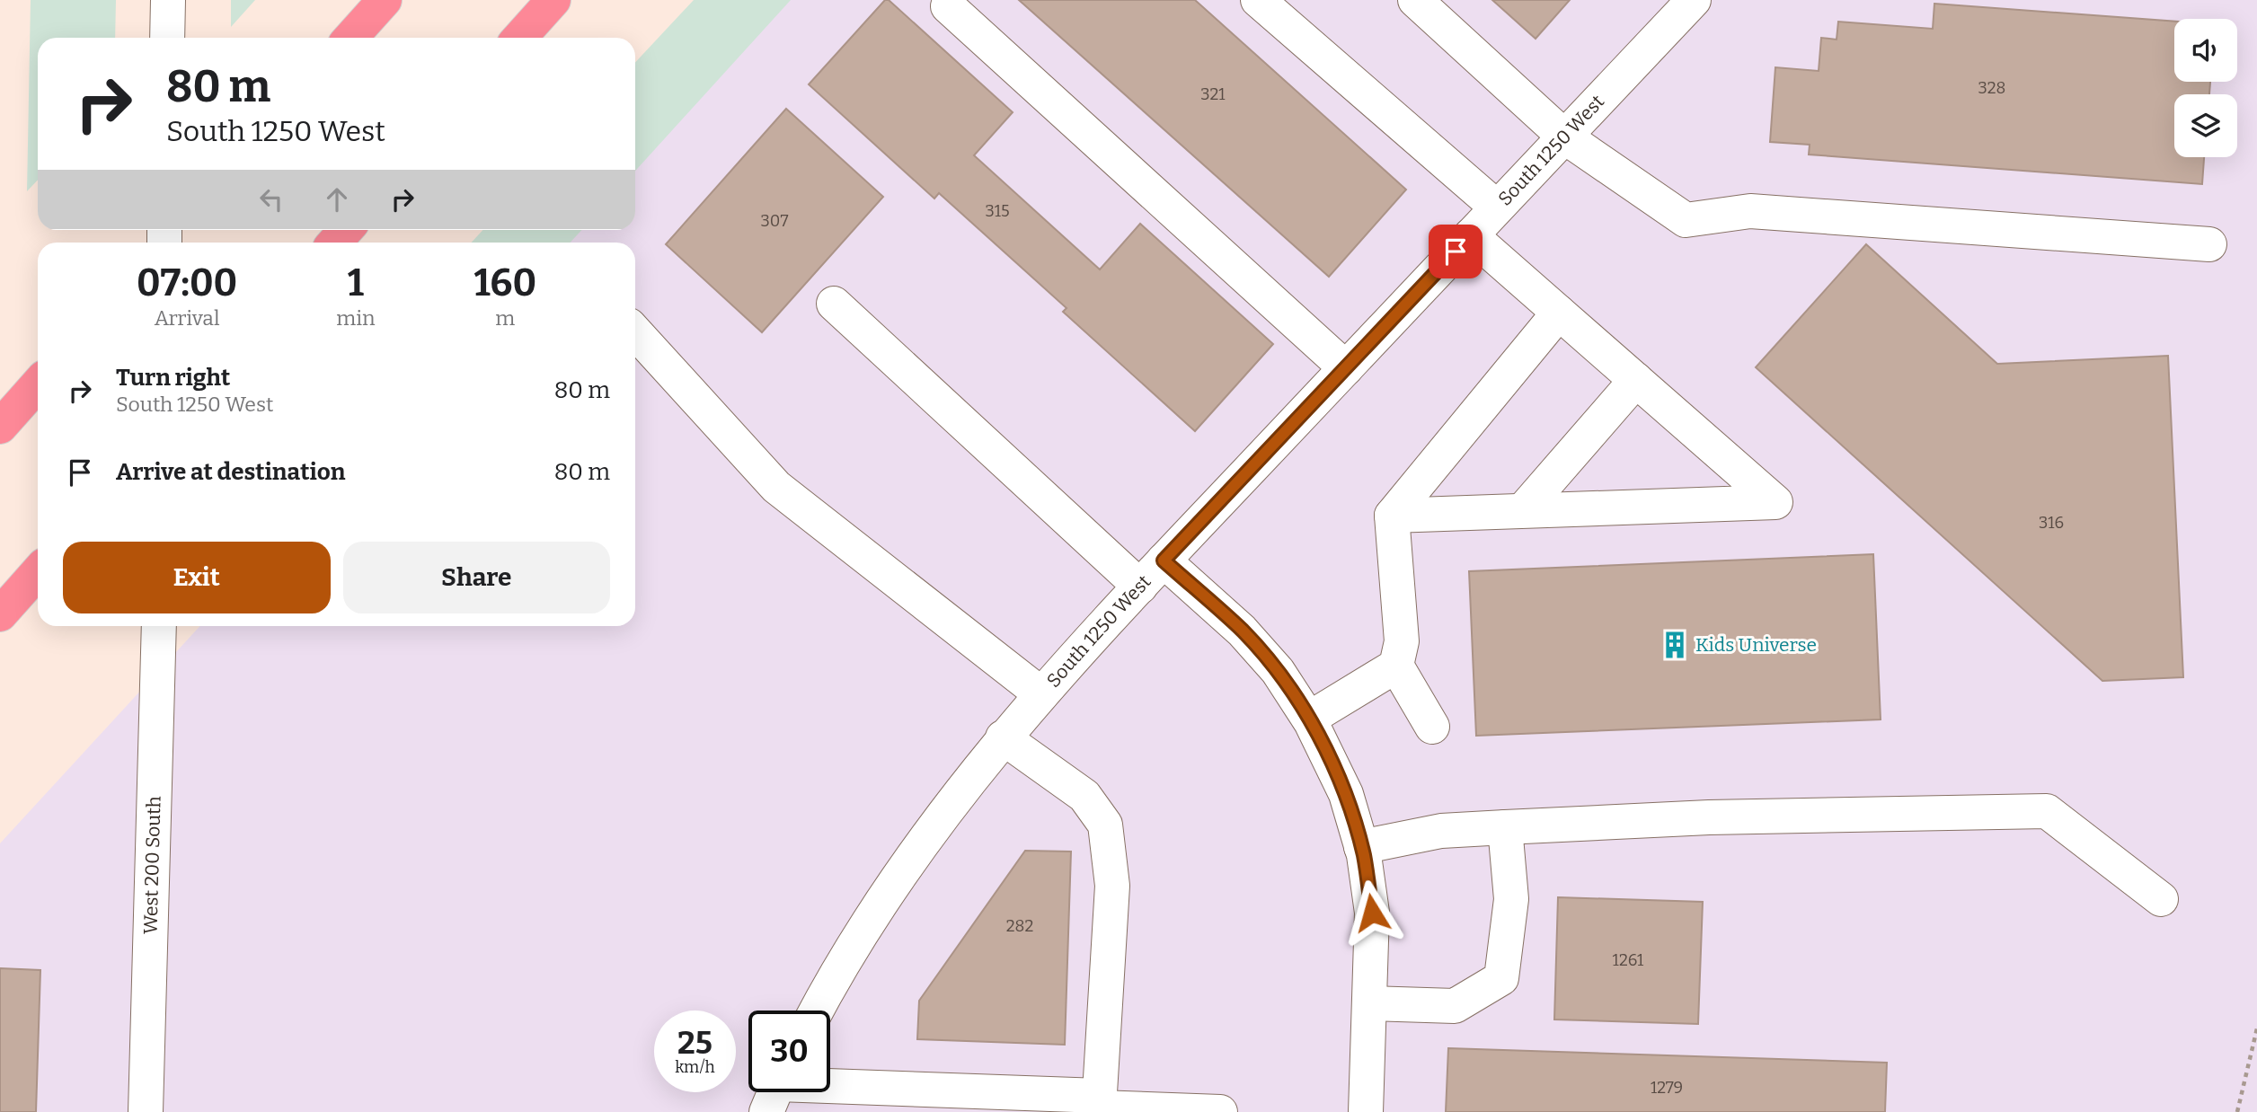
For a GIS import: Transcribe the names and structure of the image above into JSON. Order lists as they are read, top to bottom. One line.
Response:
{"streets":{"street":["South 1250 West","West 200 South"]},"places":{"building":["Kids Universe"]},"house_numbers":["328","321","315","307","316","282","1261","1279"],"page":{"turn":["80 m","South 1250 West"],"eta":["07:00","Arrival","1","min","160","m"],"list":[{"name":"Turn right","note":"South 1250 West","value":"80 m"},{"name":"Arrive at destination","value":"80 m"}],"buttons":["Exit","Share"],"speed":"25 km/h","limit":"30"}}
